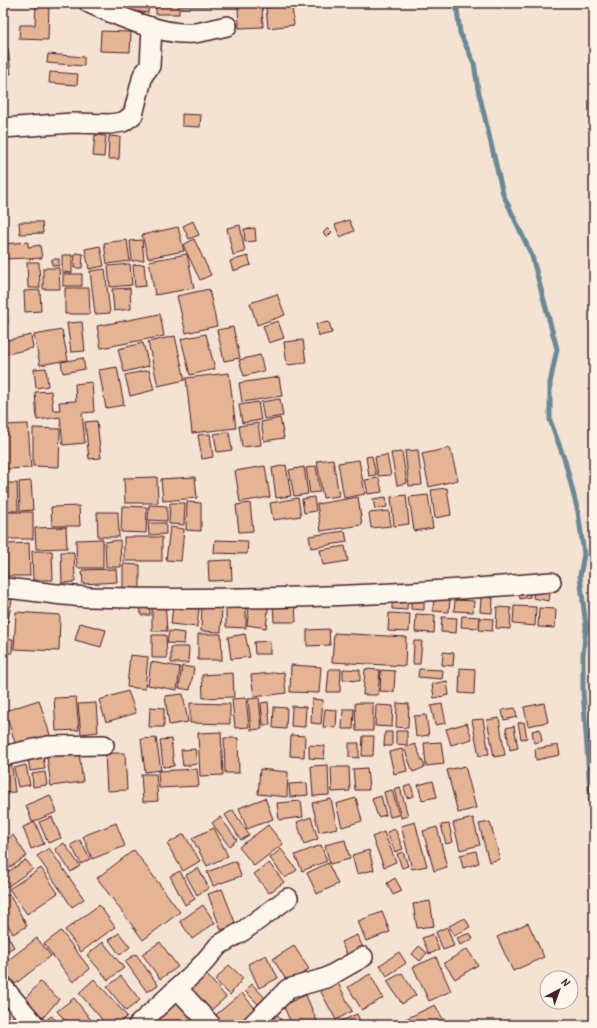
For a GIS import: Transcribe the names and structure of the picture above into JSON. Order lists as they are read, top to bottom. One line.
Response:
{"north":"top right"}
